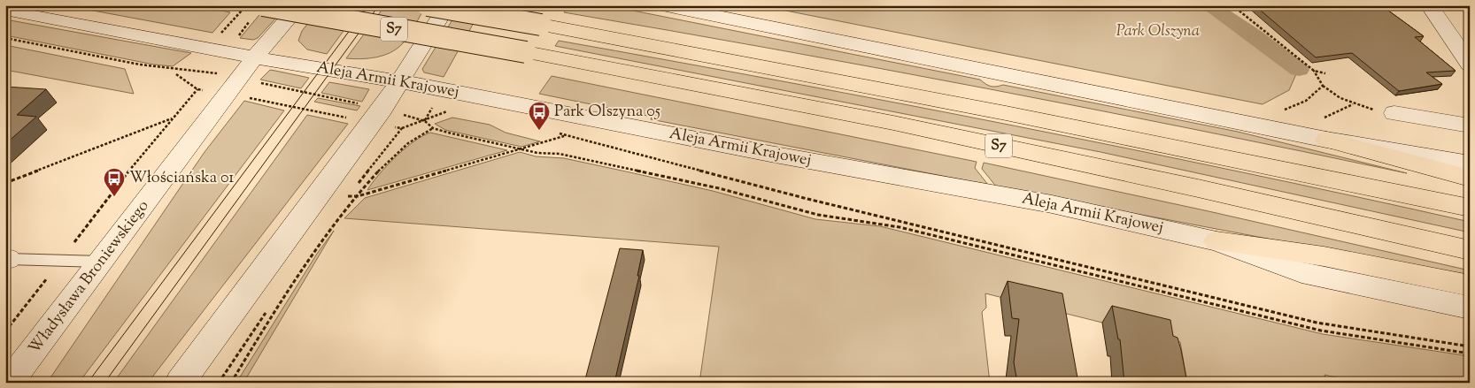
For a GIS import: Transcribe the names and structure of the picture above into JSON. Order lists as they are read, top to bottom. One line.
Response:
{"streets":{"highway":["S7"],"main road":["Aleja Armii Krajowej","Władysława Broniewskiego"]},"crossings":[["Aleja Armii Krajowej","Władysława Broniewskiego"]],"parks":["Park Olszyna"],"places":{"bus stop":["Park Olszyna 05","Włościańska 01"]}}
